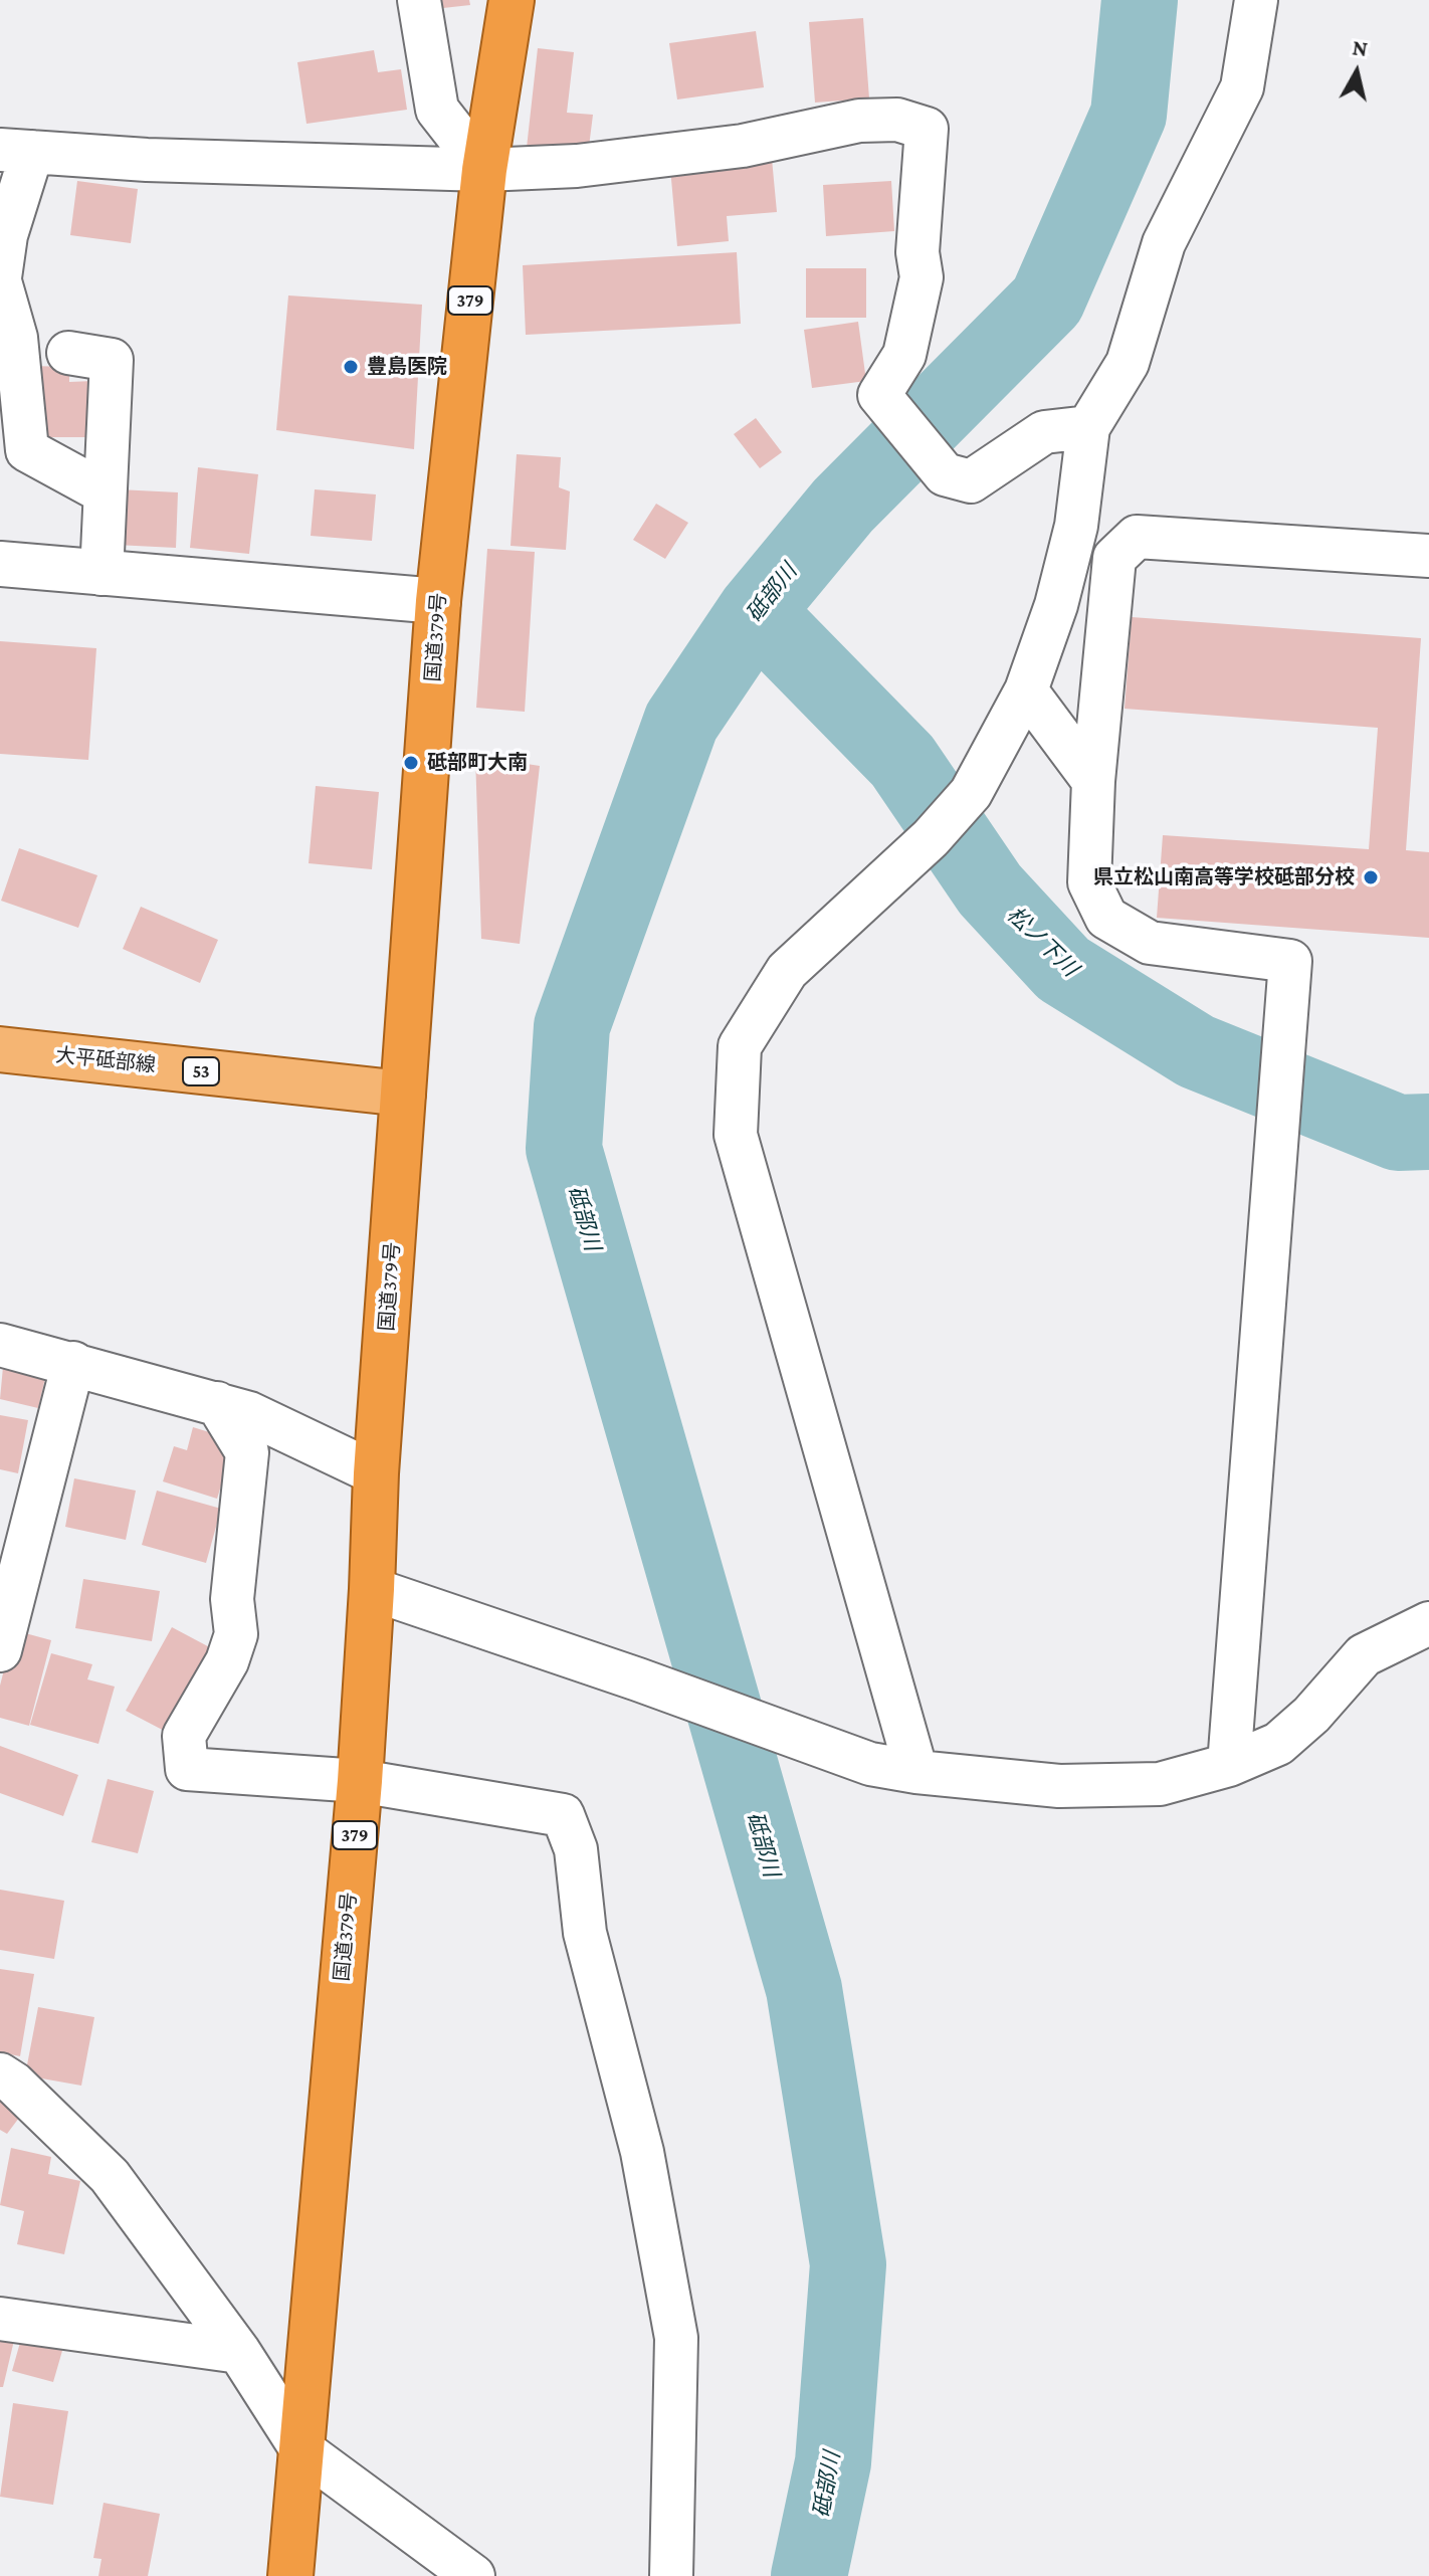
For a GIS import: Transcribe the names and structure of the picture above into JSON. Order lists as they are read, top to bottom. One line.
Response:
{"streets":{"highway":["379","国道379号"],"main road":["大平砥部線","53"]},"crossings":[["国道379号","大平砥部線"]],"water":["砥部川","松ノ下川"],"places":["豊島医院","砥部町大南","県立松山南高等学校砥部分校"],"north":"top"}
